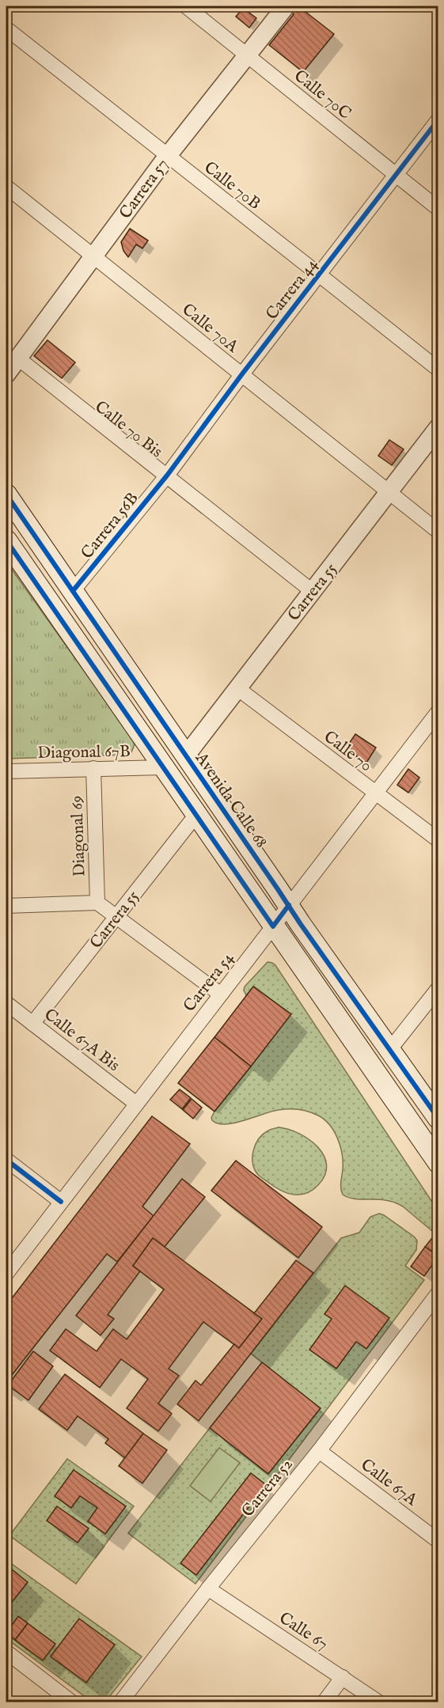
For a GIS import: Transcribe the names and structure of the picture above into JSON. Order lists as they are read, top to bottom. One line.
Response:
{"streets":{"main road":["Avenida Calle 68"],"street":["Calle 70C","Calle 70B","Carrera 57","Carrera 44","Calle 70A","Calle 70 Bis","Carrera 56B","Carrera 55","Calle 70","Diagonal 67B","Diagonal 69","Carrera 54","Calle 67A Bis","Calle 67A","Carrera 52","Calle 67"]},"crossings":[["Calle 70C","Carrera 57"],["Calle 70C","Carrera 44"],["Calle 70B","Carrera 57"],["Calle 70B","Carrera 44"],["Carrera 57","Calle 70A"],["Carrera 57","Calle 70 Bis"],["Carrera 44","Calle 70A"],["Carrera 44","Calle 70 Bis"],["Carrera 44","Carrera 56B"],["Calle 70A","Carrera 55"],["Calle 70 Bis","Carrera 56B"],["Calle 70 Bis","Carrera 55"],["Carrera 56B","Avenida Calle 68"],["Carrera 55","Calle 70"],["Carrera 55","Avenida Calle 68"],["Carrera 55","Calle 67A Bis"],["Calle 70","Carrera 54"],["Diagonal 67B","Diagonal 69"],["Avenida Calle 68","Carrera 54"],["Carrera 54","Calle 67A Bis"],["Calle 67A","Carrera 52"],["Carrera 52","Calle 67"]]}
